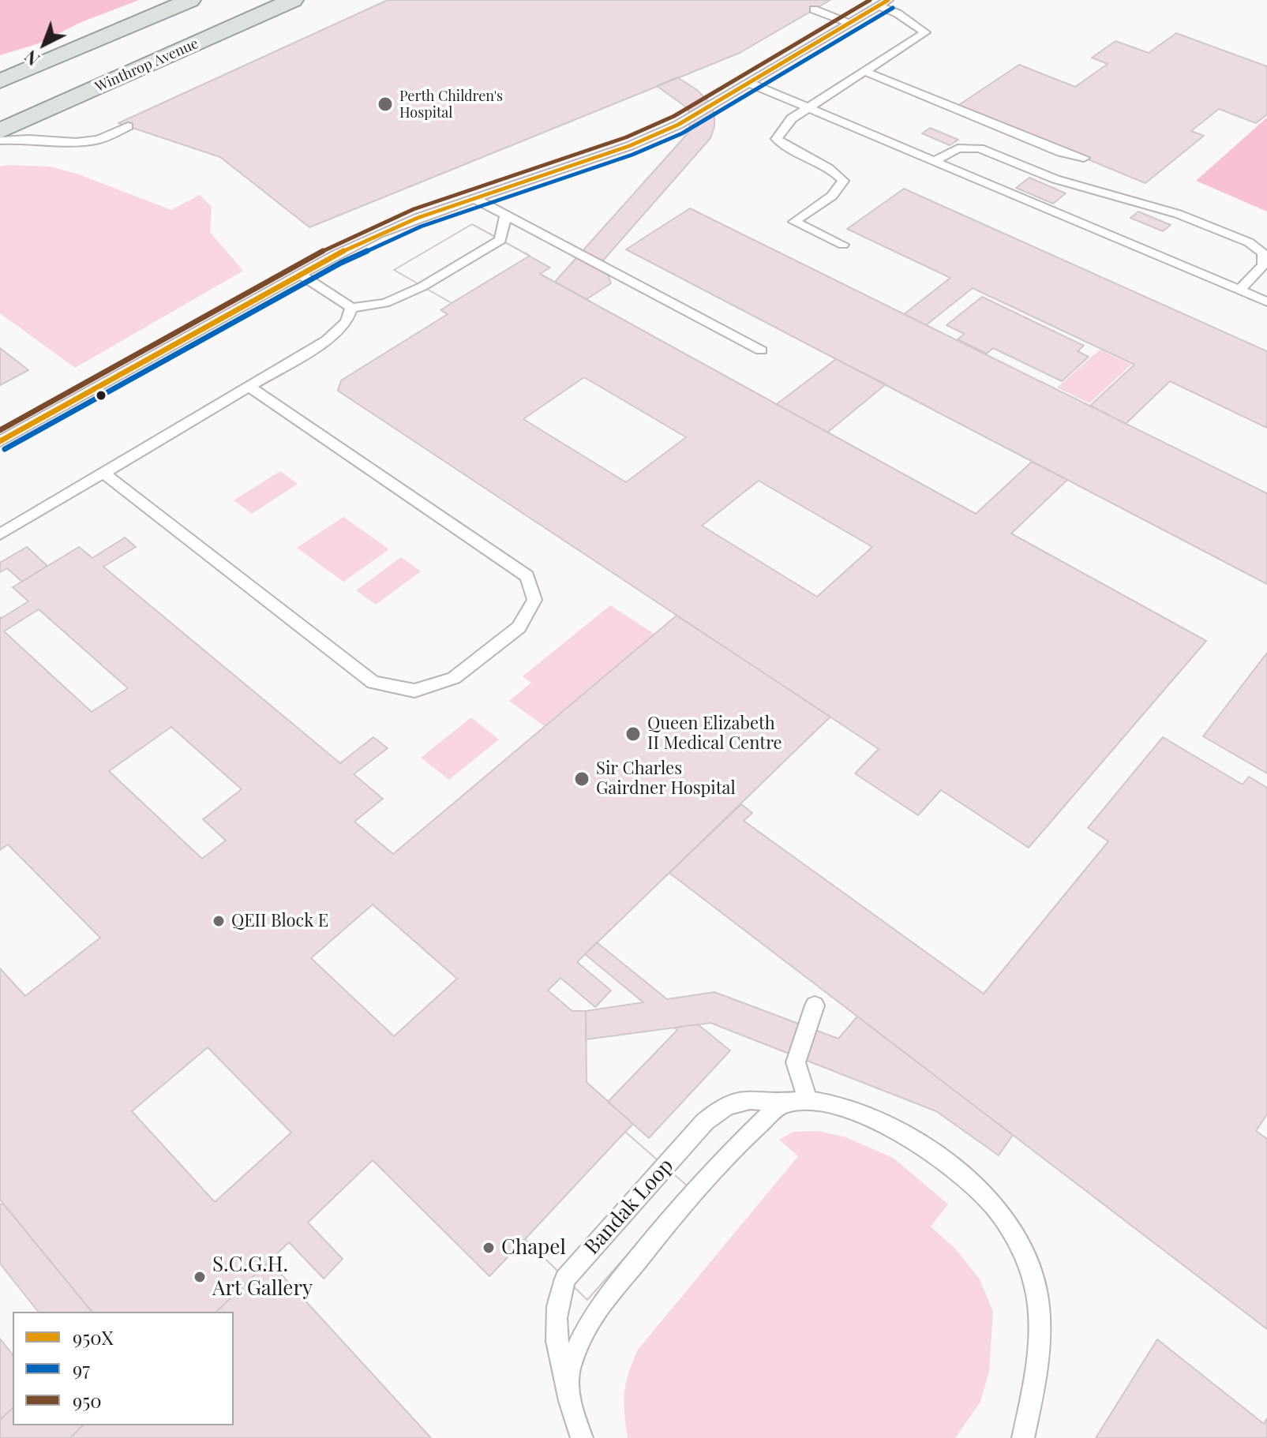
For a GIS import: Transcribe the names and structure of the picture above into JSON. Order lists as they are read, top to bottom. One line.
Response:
{"streets":{"main road":["Winthrop Avenue"],"lane":["Bandak Loop"]},"places":["Perth Children's Hospital","Queen Elizabeth II Medical Centre","Sir Charles Gairdner Hospital","QEII Block E","Chapel","S.C.G.H. Art Gallery"],"lines":["transit line 950X","transit line 950","transit line 97"],"legend":["950X","97","950"],"north":"bottom left"}
